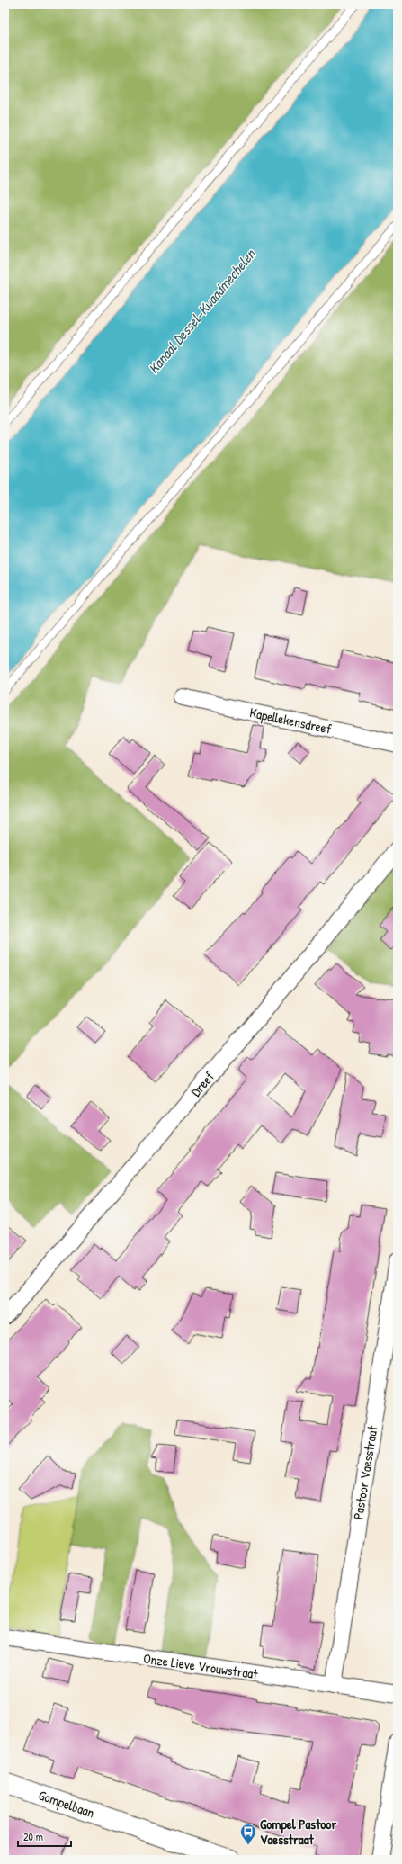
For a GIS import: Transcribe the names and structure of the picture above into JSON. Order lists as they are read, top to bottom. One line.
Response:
{"streets":{"street":["Kapellekensdreef","Dreef","Pastoor Vaesstraat","Onze Lieve Vrouwstraat","Gompelbaan"]},"crossings":[["Pastoor Vaesstraat","Onze Lieve Vrouwstraat"]],"water":["Kanaal Dessel-Kwaadmechelen"],"places":{"bus stop":["Gompel Pastoor Vaesstraat"]},"scale_bar":"20 m"}
